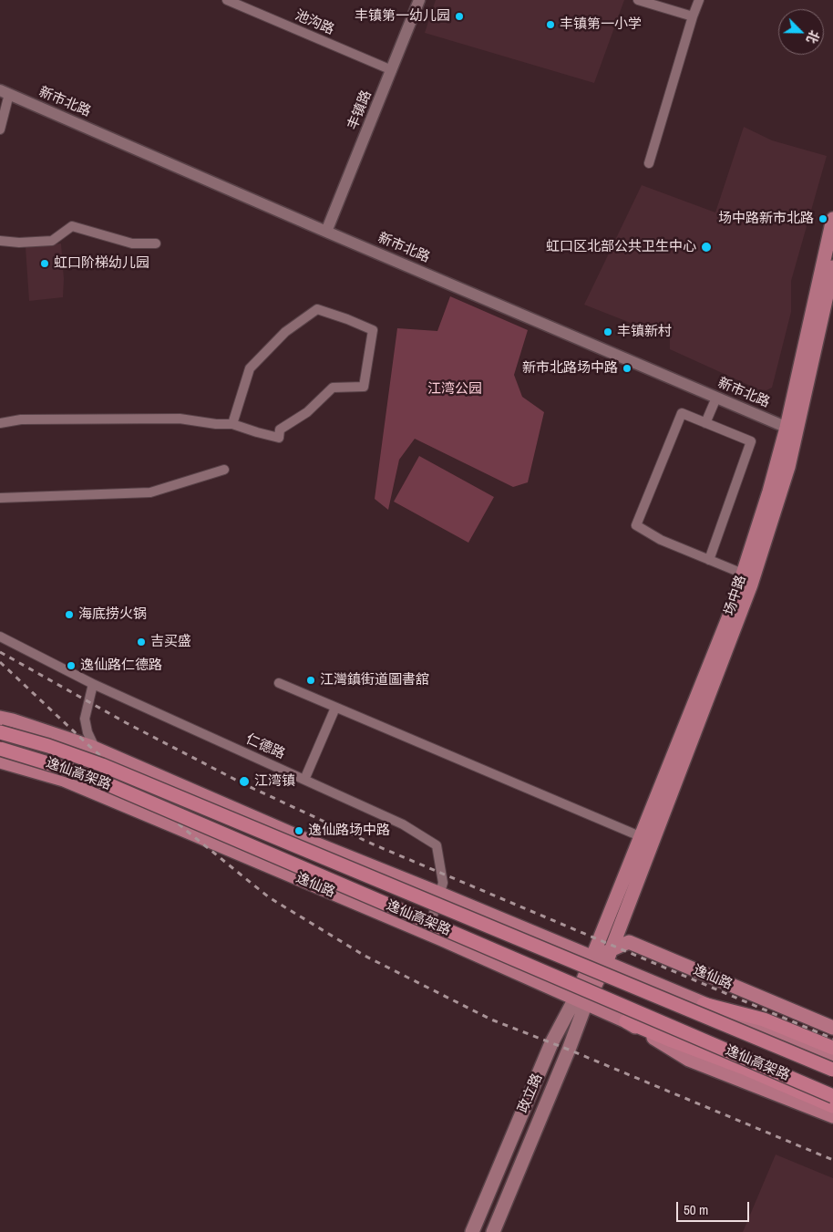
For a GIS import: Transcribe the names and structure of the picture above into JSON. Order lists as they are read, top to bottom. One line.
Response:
{"streets":{"highway":["逸仙高架路"],"main road":["场中路","逸仙路","政立路"],"street":["池沟路","新市北路","丰镇路","仁德路"]},"crossings":[["池沟路","丰镇路"],["新市北路","丰镇路"],["新市北路","场中路"],["场中路","逸仙路"],["场中路","政立路"],["仁德路","逸仙路"],["逸仙高架路","逸仙路"],["逸仙路","政立路"]],"parks":["江湾公园"],"places":["丰镇第一幼儿园","丰镇第一小学","场中路新市北路","虹口区北部公共卫生中心","虹口阶梯幼儿园","丰镇新村","新市北路场中路","海底捞火锅","吉买盛","逸仙路仁德路","江灣鎮街道圖書舘","江湾镇","逸仙路场中路"],"scale_bar":"50 m","north":"bottom right"}
